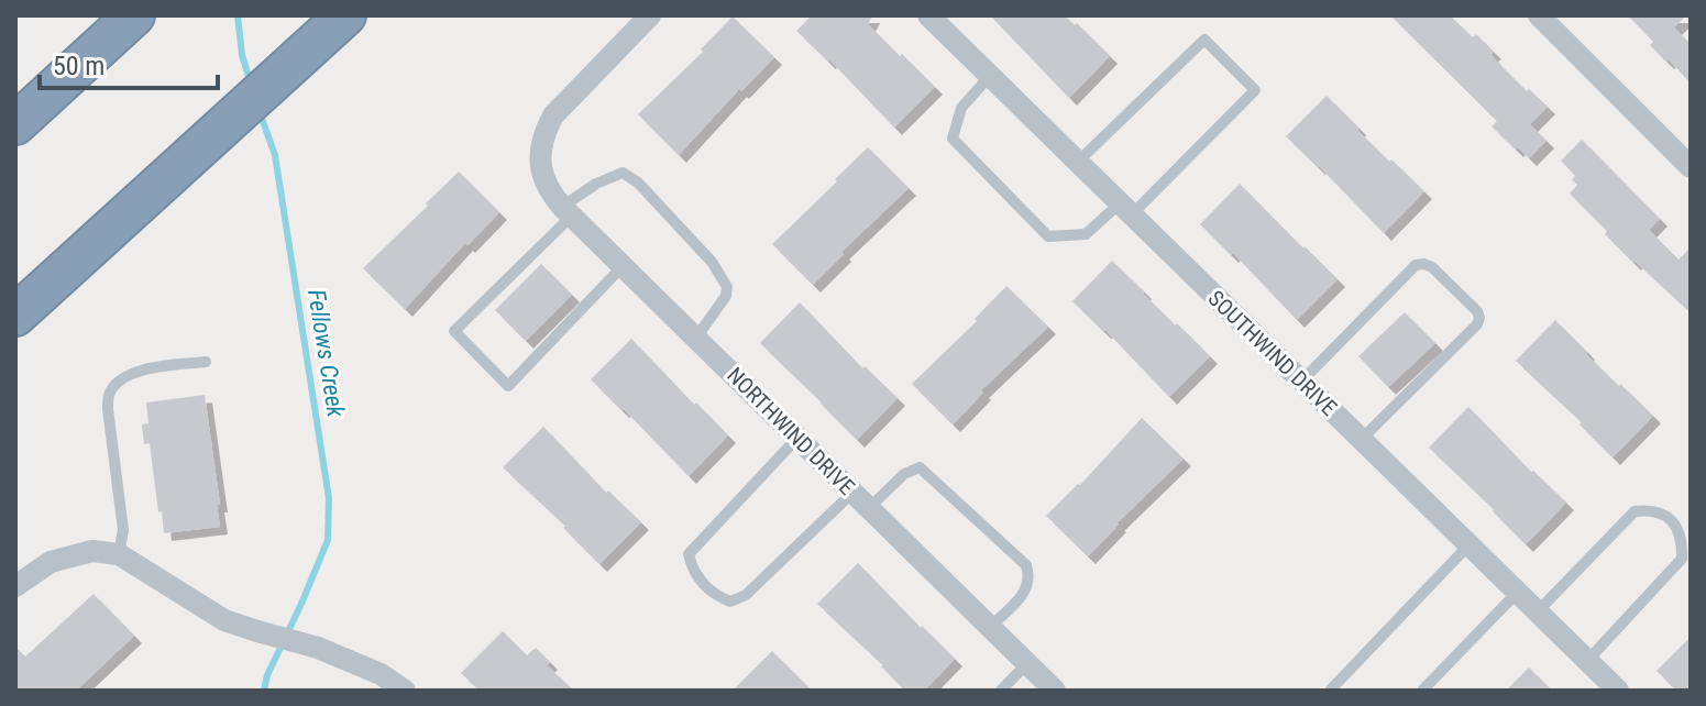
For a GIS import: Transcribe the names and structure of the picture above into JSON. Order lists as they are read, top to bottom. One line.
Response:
{"streets":{"street":["SOUTHWIND DRIVE","NORTHWIND DRIVE"]},"water":["Fellows Creek"],"scale_bar":"50 m"}
